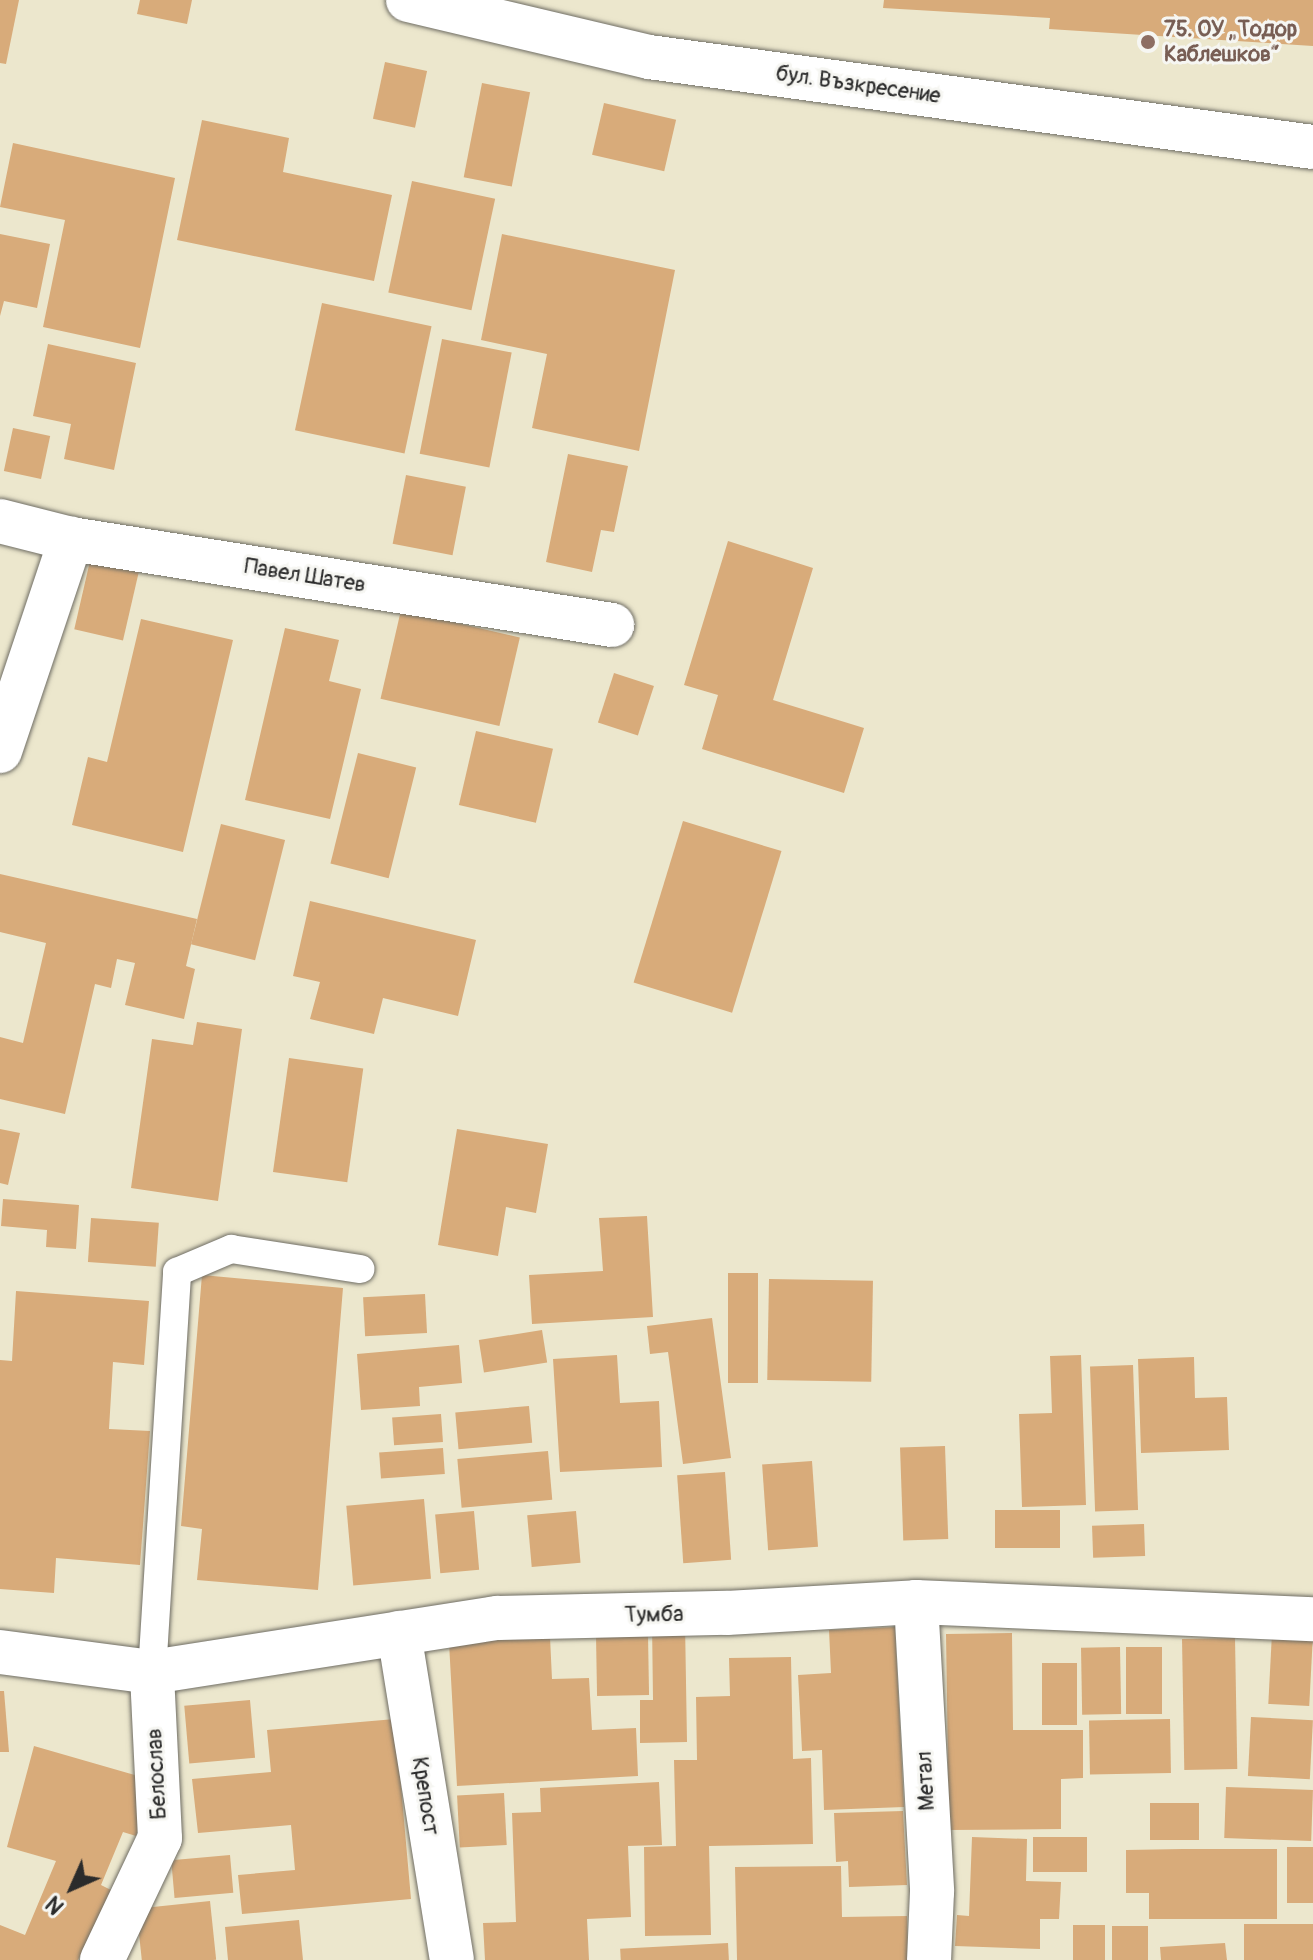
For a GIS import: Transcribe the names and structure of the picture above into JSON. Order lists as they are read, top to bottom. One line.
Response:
{"streets":{"street":["бул. Възкресение","Павел Шатев","Тумба","Белослав","Метал","Крепост"]},"crossings":[["Тумба","Белослав"],["Тумба","Метал"],["Тумба","Крепост"]],"places":["75. ОУ „Тодор Каблешков“"],"north":"bottom left"}
